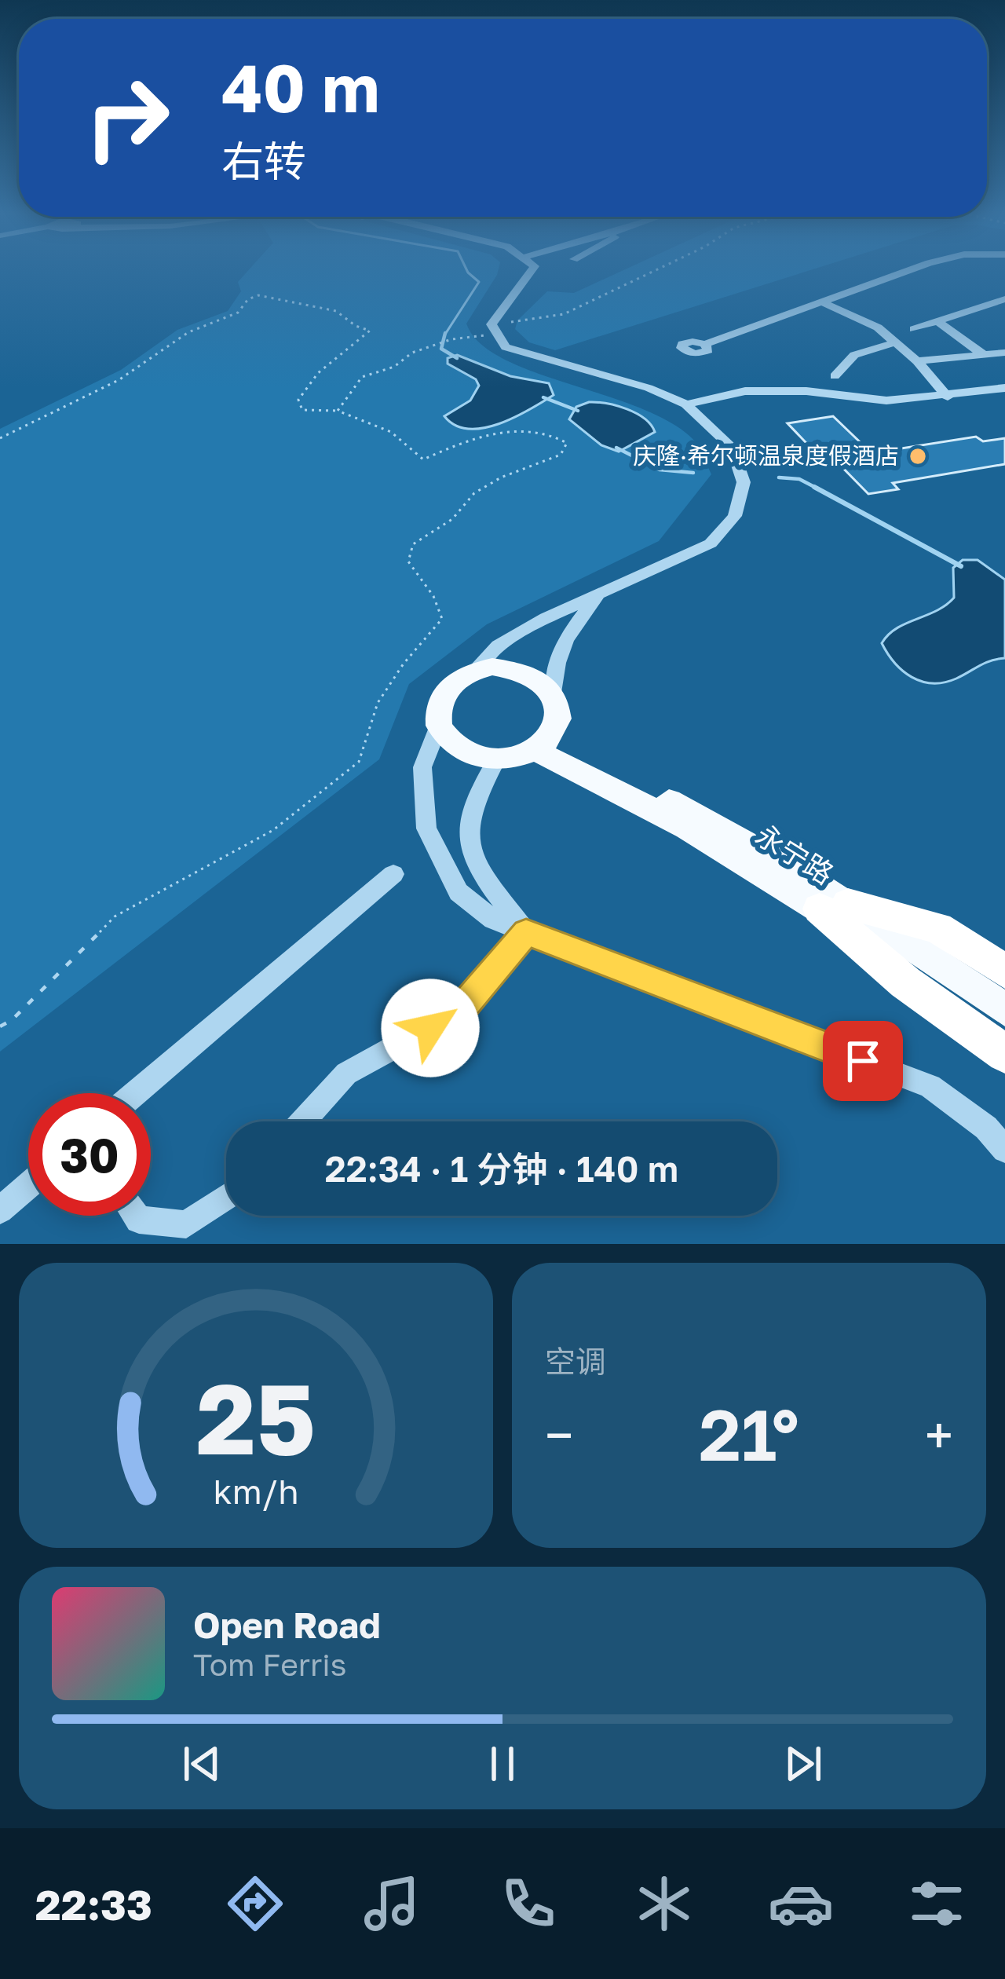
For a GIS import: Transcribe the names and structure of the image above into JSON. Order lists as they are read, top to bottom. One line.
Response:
{"streets":{"main road":["永宁路"]},"places":["庆隆·希尔顿温泉度假酒店"],"page":{"turn":["40 m","右转"],"limit":"30","trip":"22:34 · 1 分钟 · 140 m","tile":"空调","heat":["−","21°","+"],"song":["Open Road","Tom Ferris"],"tabs":"22:33","gauge":["25","km/h"]}}
